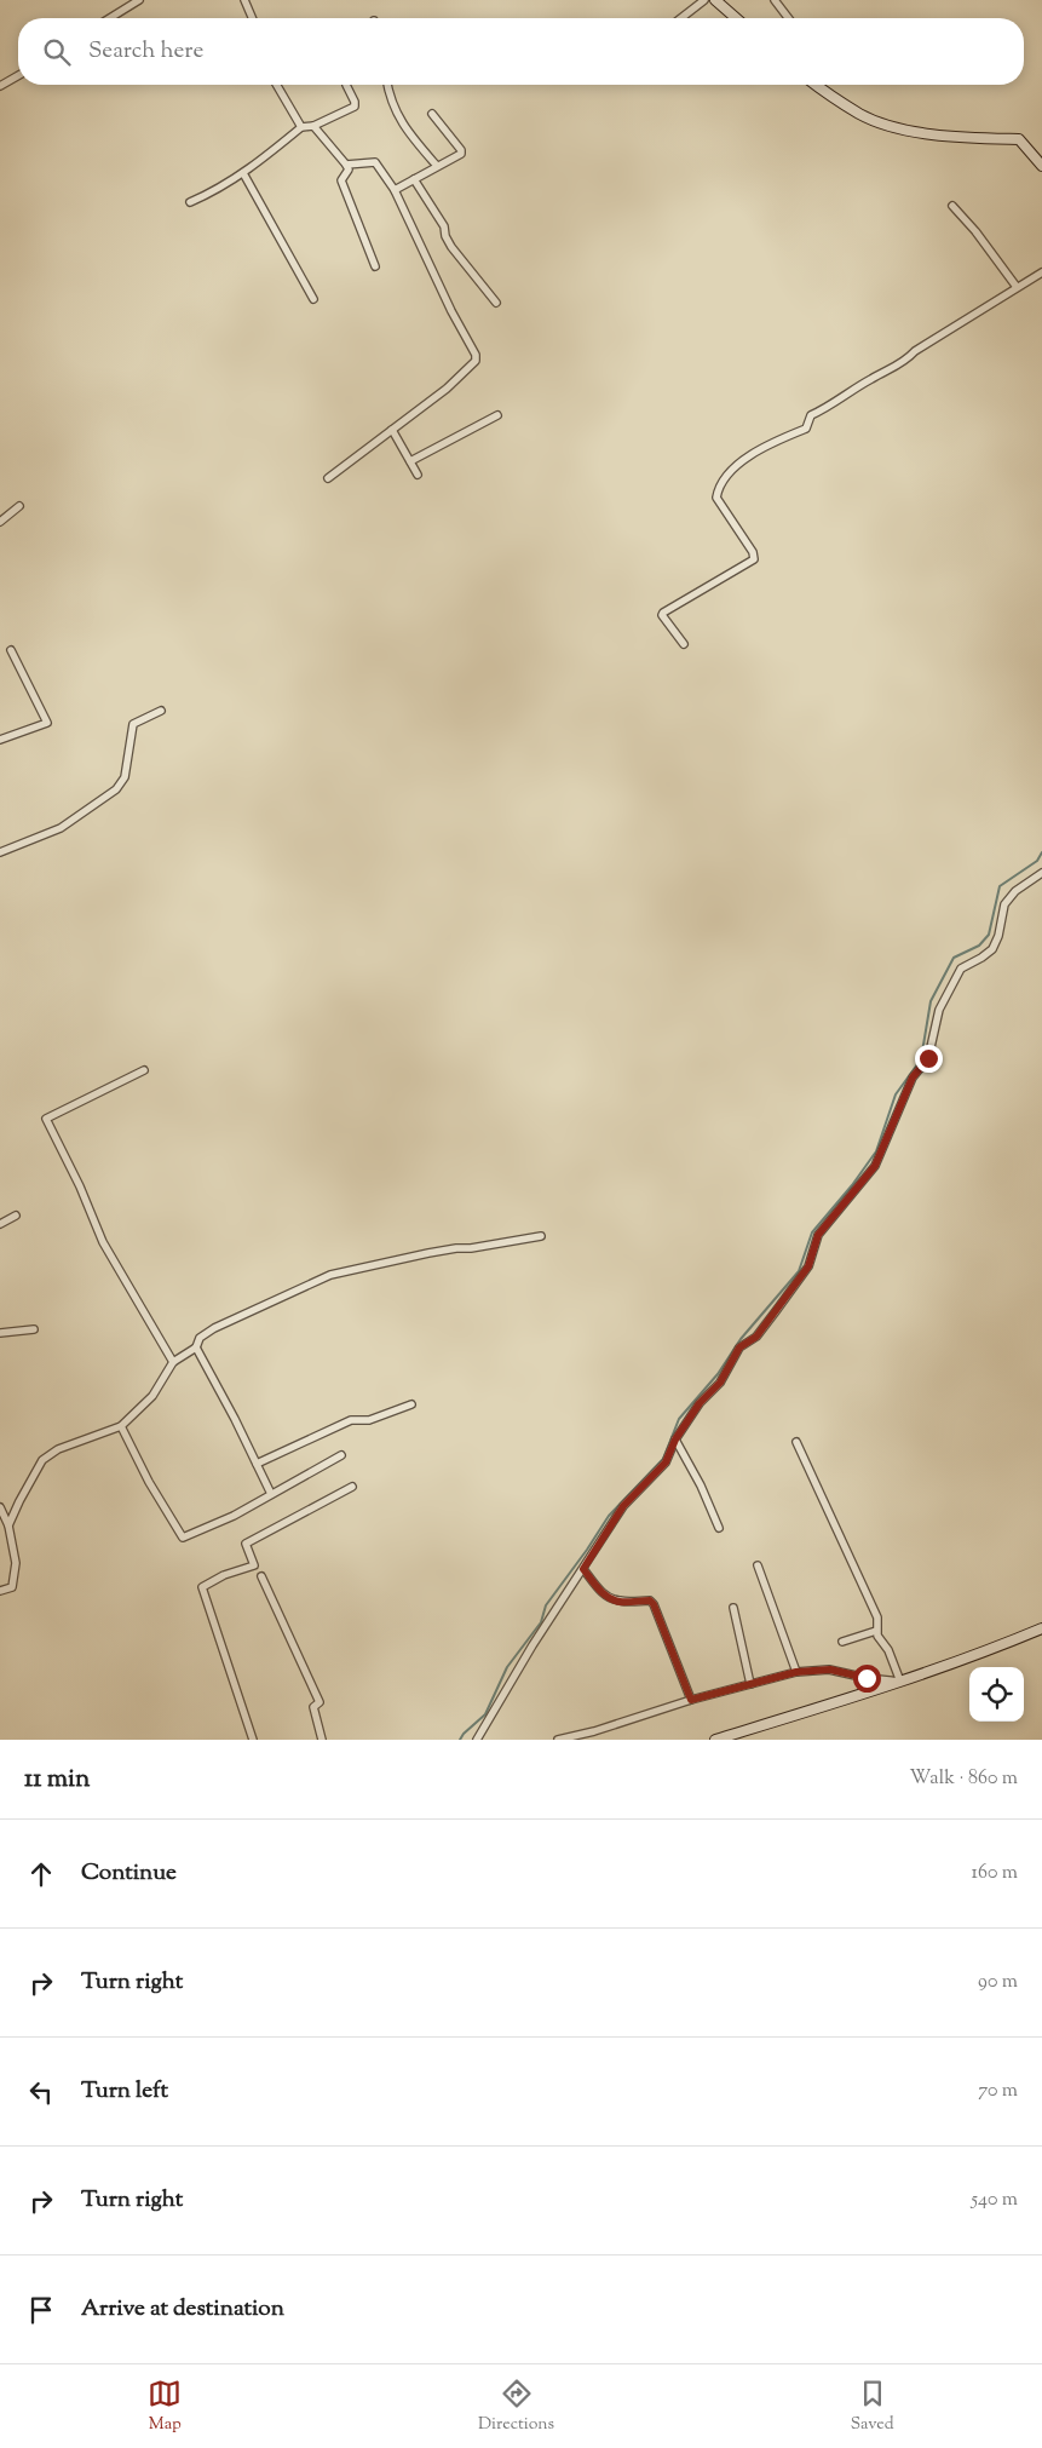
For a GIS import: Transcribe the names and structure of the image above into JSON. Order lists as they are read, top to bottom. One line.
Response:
{"page":{"search":"Search here","heading":["11 min","Walk · 860 m"],"list":[["Continue","160 m"],["Turn right","90 m"],["Turn left","70 m"],["Turn right","540 m"],"Arrive at destination"],"nav":["Map","Directions","Saved"]}}
